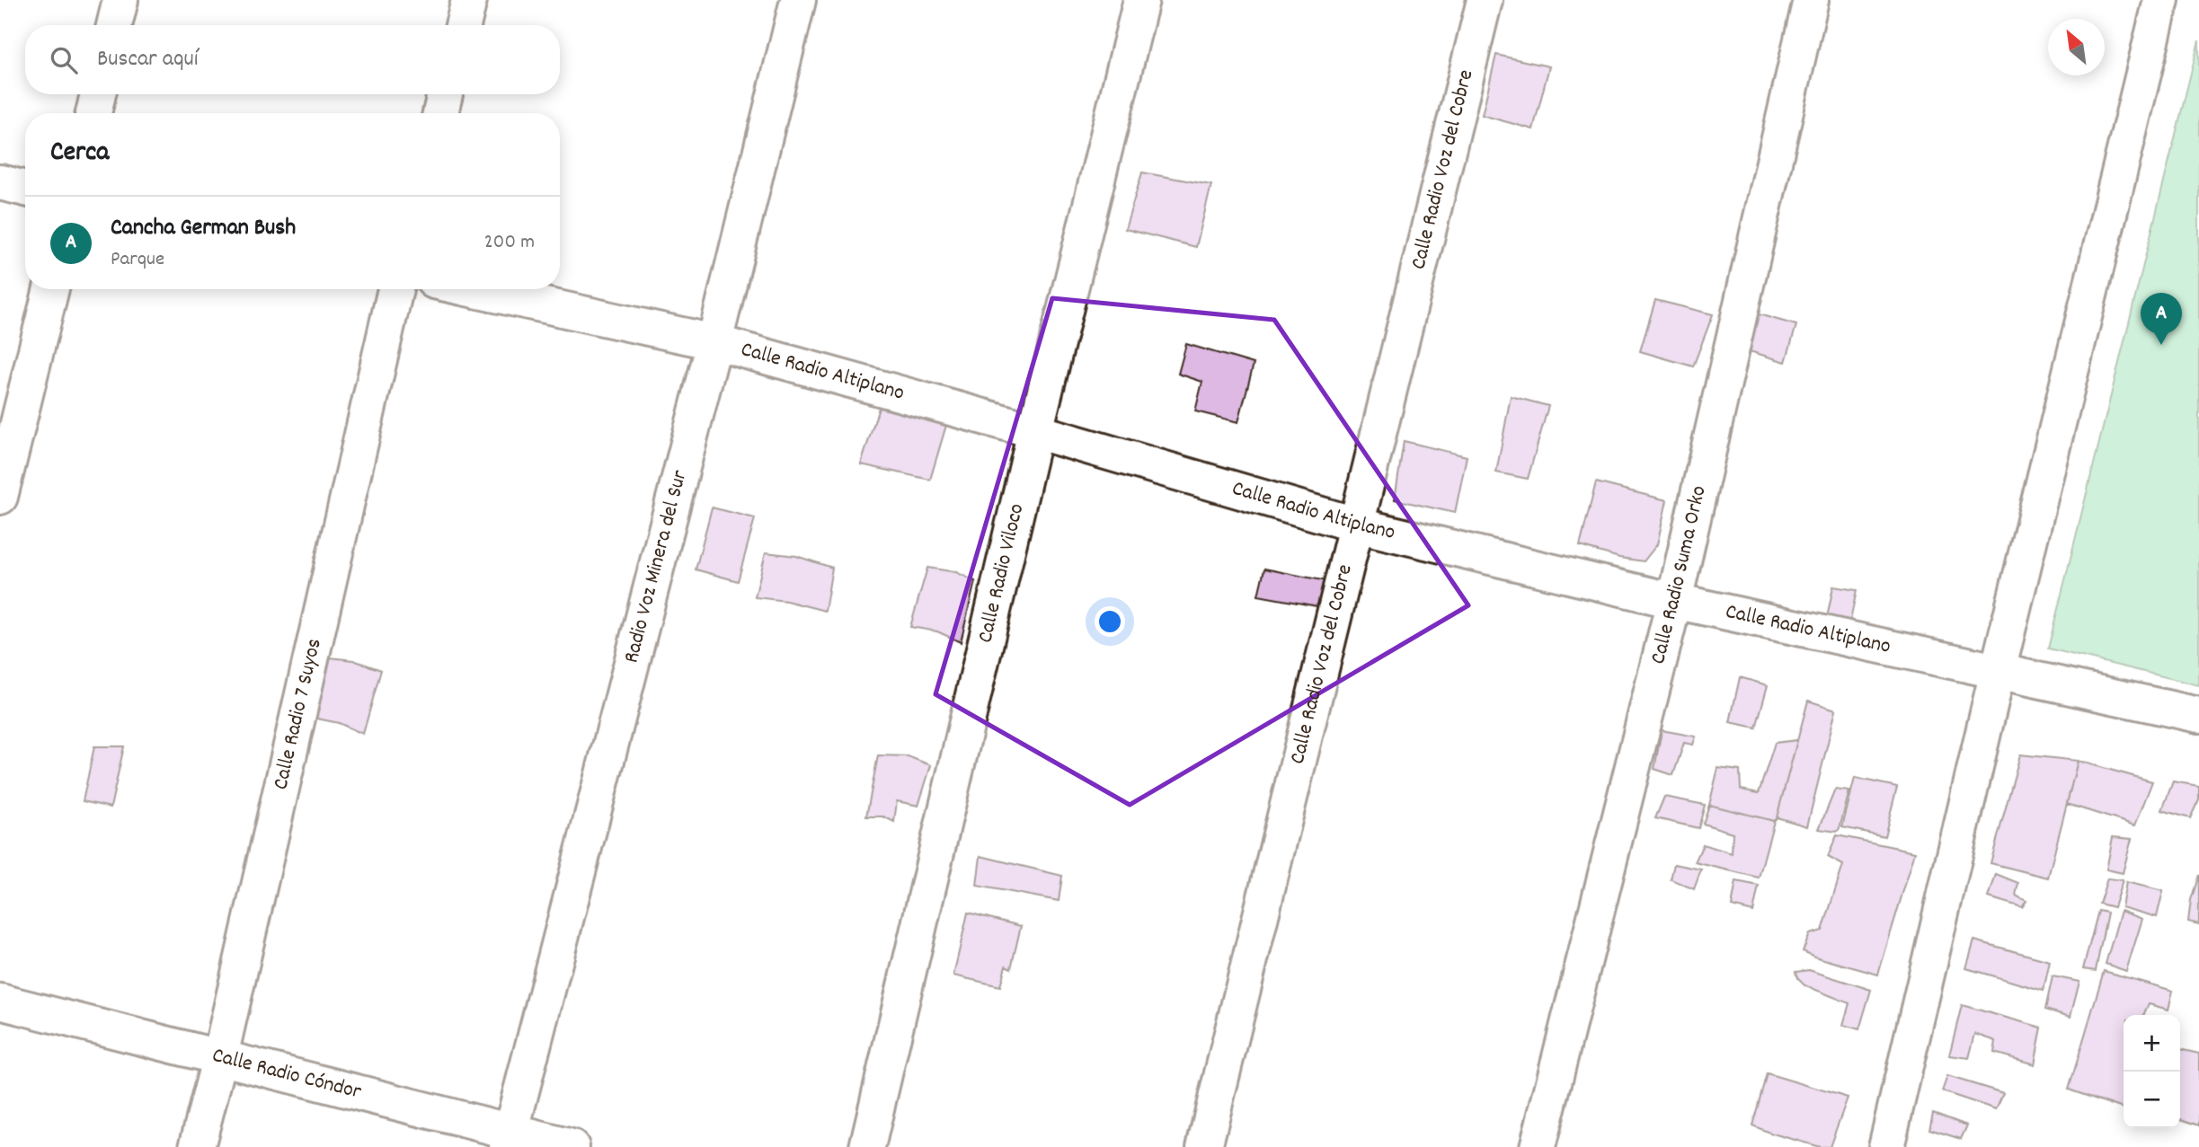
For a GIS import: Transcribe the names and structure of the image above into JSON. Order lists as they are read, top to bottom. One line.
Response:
{"streets":{"street":["Calle Radio Voz del Cobre","Calle Radio Altiplano","Radio Voz Minera del Sur","Calle Radio Viloco","Calle Radio Suma Orko","Calle Radio 7 Suyos","Calle Radio Cóndor"]},"crossings":[["Calle Radio Voz del Cobre","Calle Radio Altiplano"],["Calle Radio Altiplano","Radio Voz Minera del Sur"],["Calle Radio Altiplano","Calle Radio Viloco"],["Calle Radio Altiplano","Calle Radio Suma Orko"],["Radio Voz Minera del Sur","Calle Radio Cóndor"],["Calle Radio 7 Suyos","Calle Radio Cóndor"]],"north":"top left","page":{"search":"Buscar aquí","heading":"Cerca","list":[{"mark":"A","name":"Cancha German Bush","note":"Parque","value":"200 m"}],"pins":"A","map_buttons":["+","−"]}}
